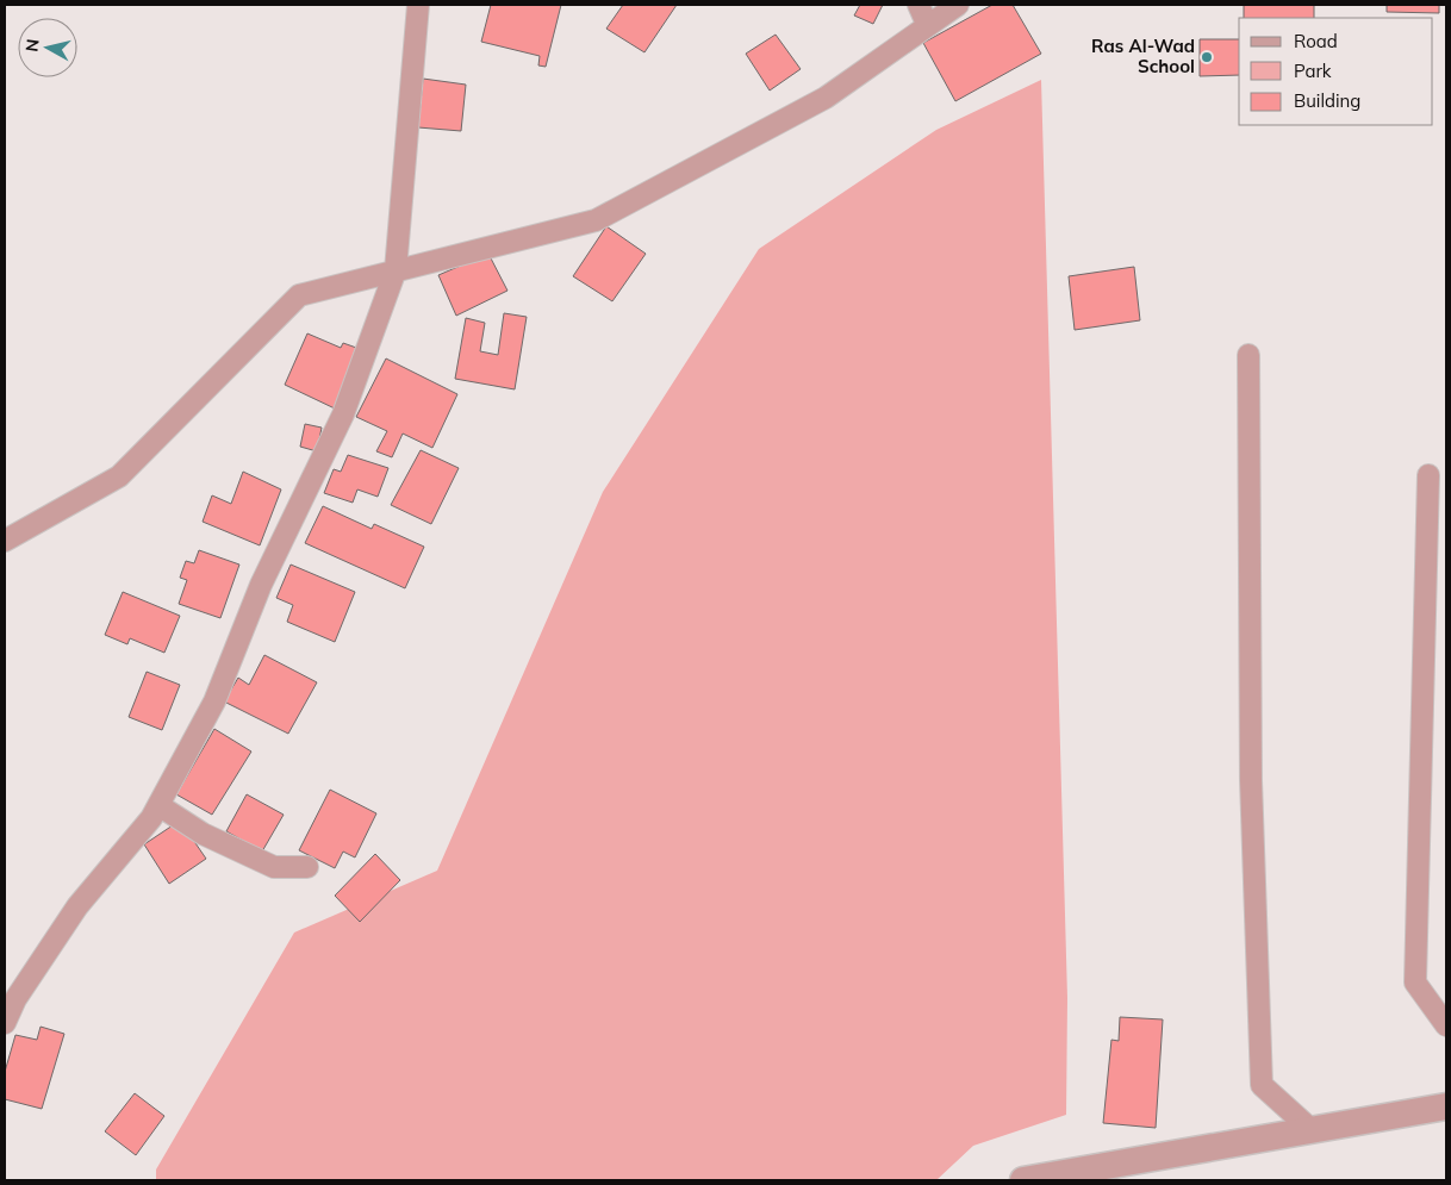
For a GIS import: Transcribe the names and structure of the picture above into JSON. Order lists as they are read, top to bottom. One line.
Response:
{"places":["Ras Al-Wad School"],"legend":["Road","Park","Building"],"north":"left"}
